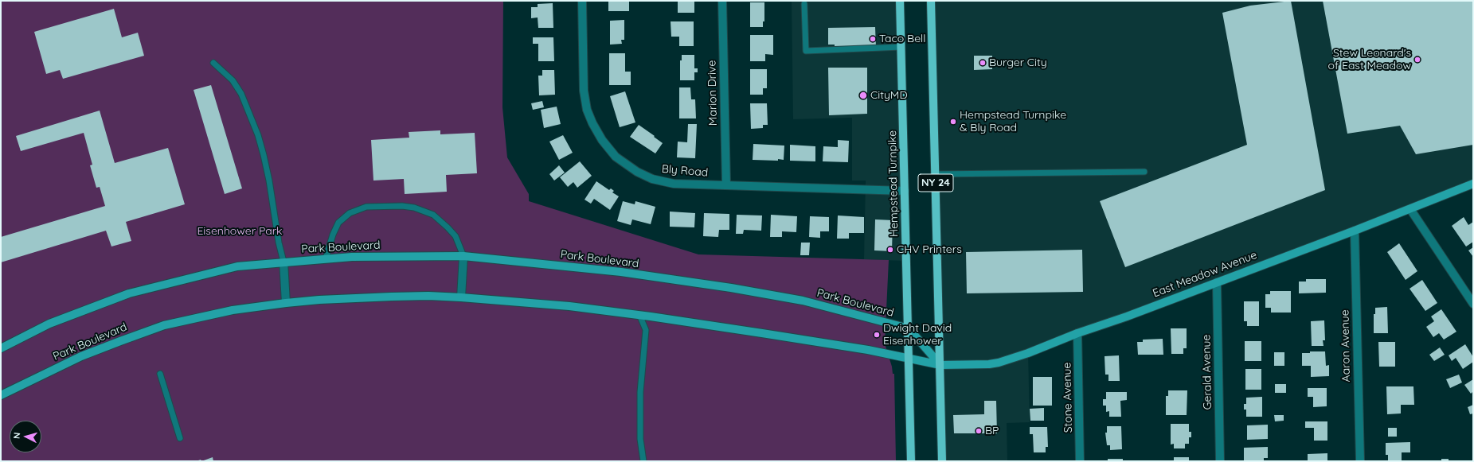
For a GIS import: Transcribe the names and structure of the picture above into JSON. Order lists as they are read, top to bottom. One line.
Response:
{"streets":{"main road":["NY 24","Hempstead Turnpike"],"street":["Marion Drive","Bly Road","Park Boulevard","East Meadow Avenue","Aaron Avenue","Gerald Avenue","Stone Avenue"]},"crossings":[["Marion Drive","Bly Road"],["Bly Road","Hempstead Turnpike"],["NY 24","East Meadow Avenue"],["Hempstead Turnpike","Park Boulevard"],["Hempstead Turnpike","East Meadow Avenue"],["Park Boulevard","East Meadow Avenue"],["East Meadow Avenue","Aaron Avenue"],["East Meadow Avenue","Gerald Avenue"],["East Meadow Avenue","Stone Avenue"]],"parks":["Eisenhower Park"],"places":["Taco Bell","Stew Leonard's of East Meadow","Burger City","CityMD","Hempstead Turnpike & Bly Road","CHV Printers","Dwight David Eisenhower","BP"],"north":"left"}
